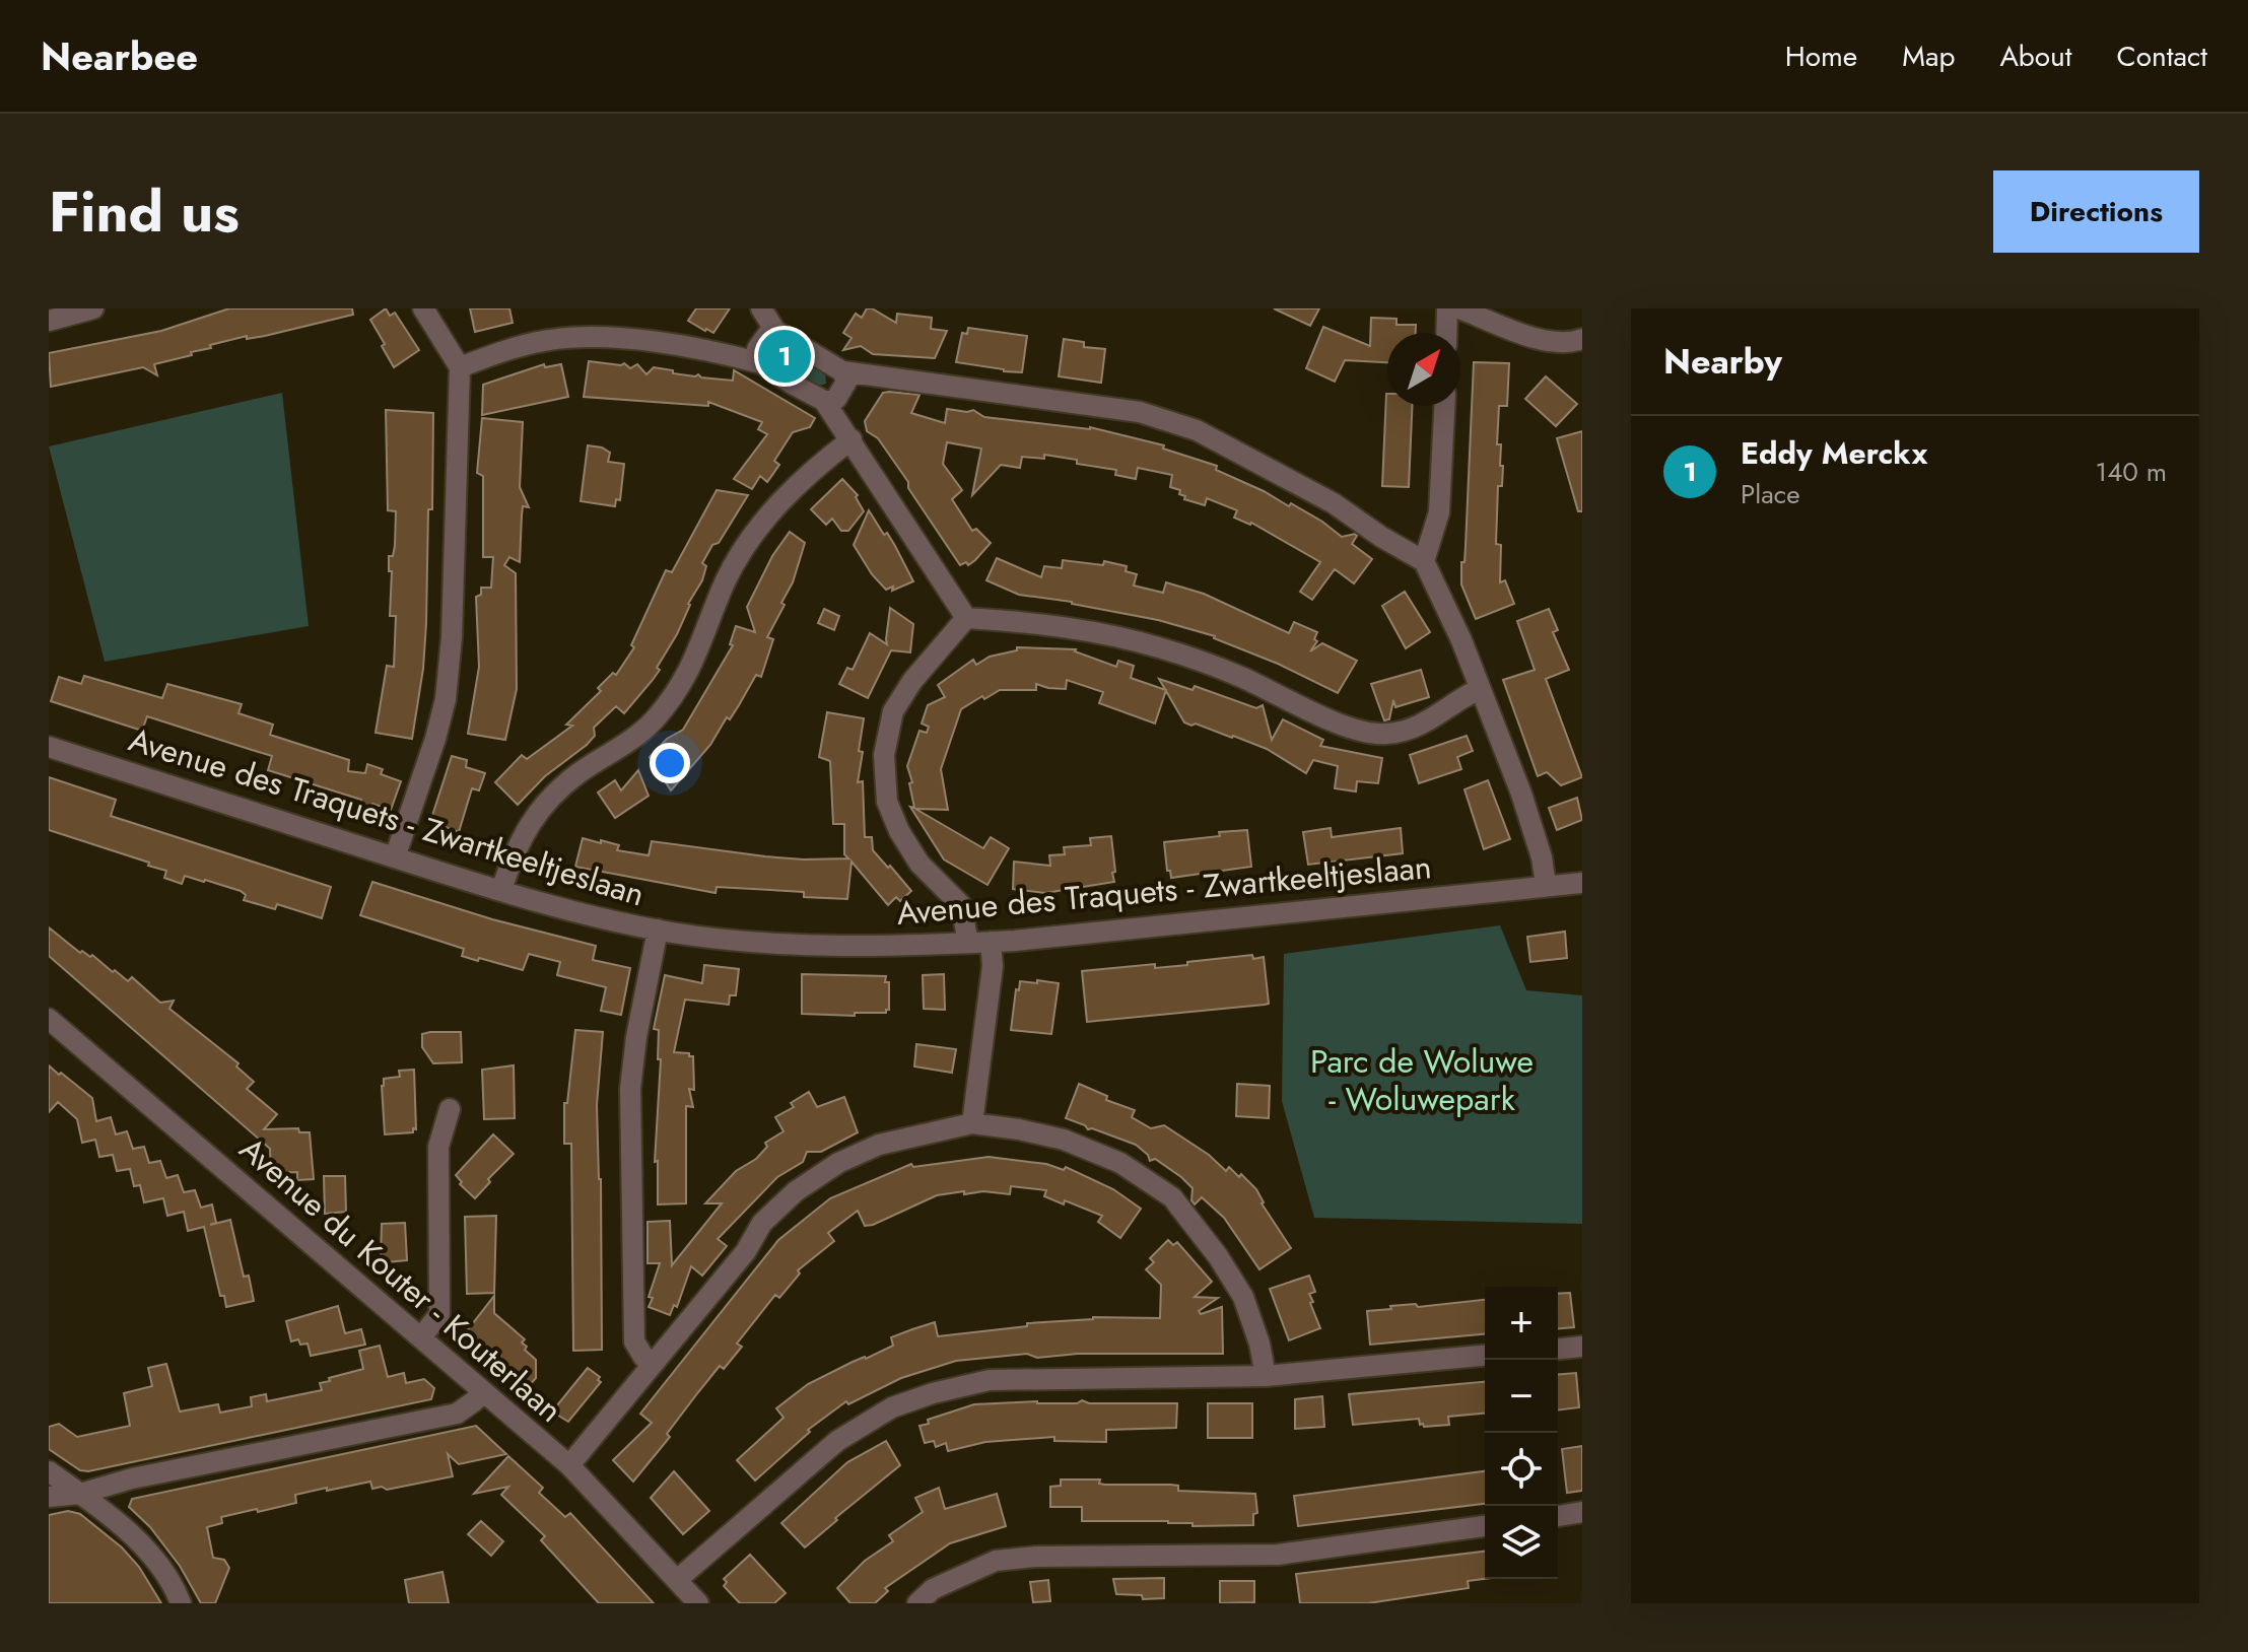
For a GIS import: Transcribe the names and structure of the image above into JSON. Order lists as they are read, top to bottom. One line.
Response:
{"streets":{"street":["Avenue des Traquets - Zwartkeeltjeslaan","Avenue du Kouter - Kouterlaan"]},"parks":["Parc de Woluwe - Woluwepark"],"north":"top right","page":{"header":"Nearbee","nav":["Home","Map","About","Contact"],"title":"Find us","buttons":"Directions","heading":"Nearby","pins":"1","list":[{"mark":"1","name":"Eddy Merckx","note":"Place","value":"140 m"}],"map_buttons":["+","−"]}}
